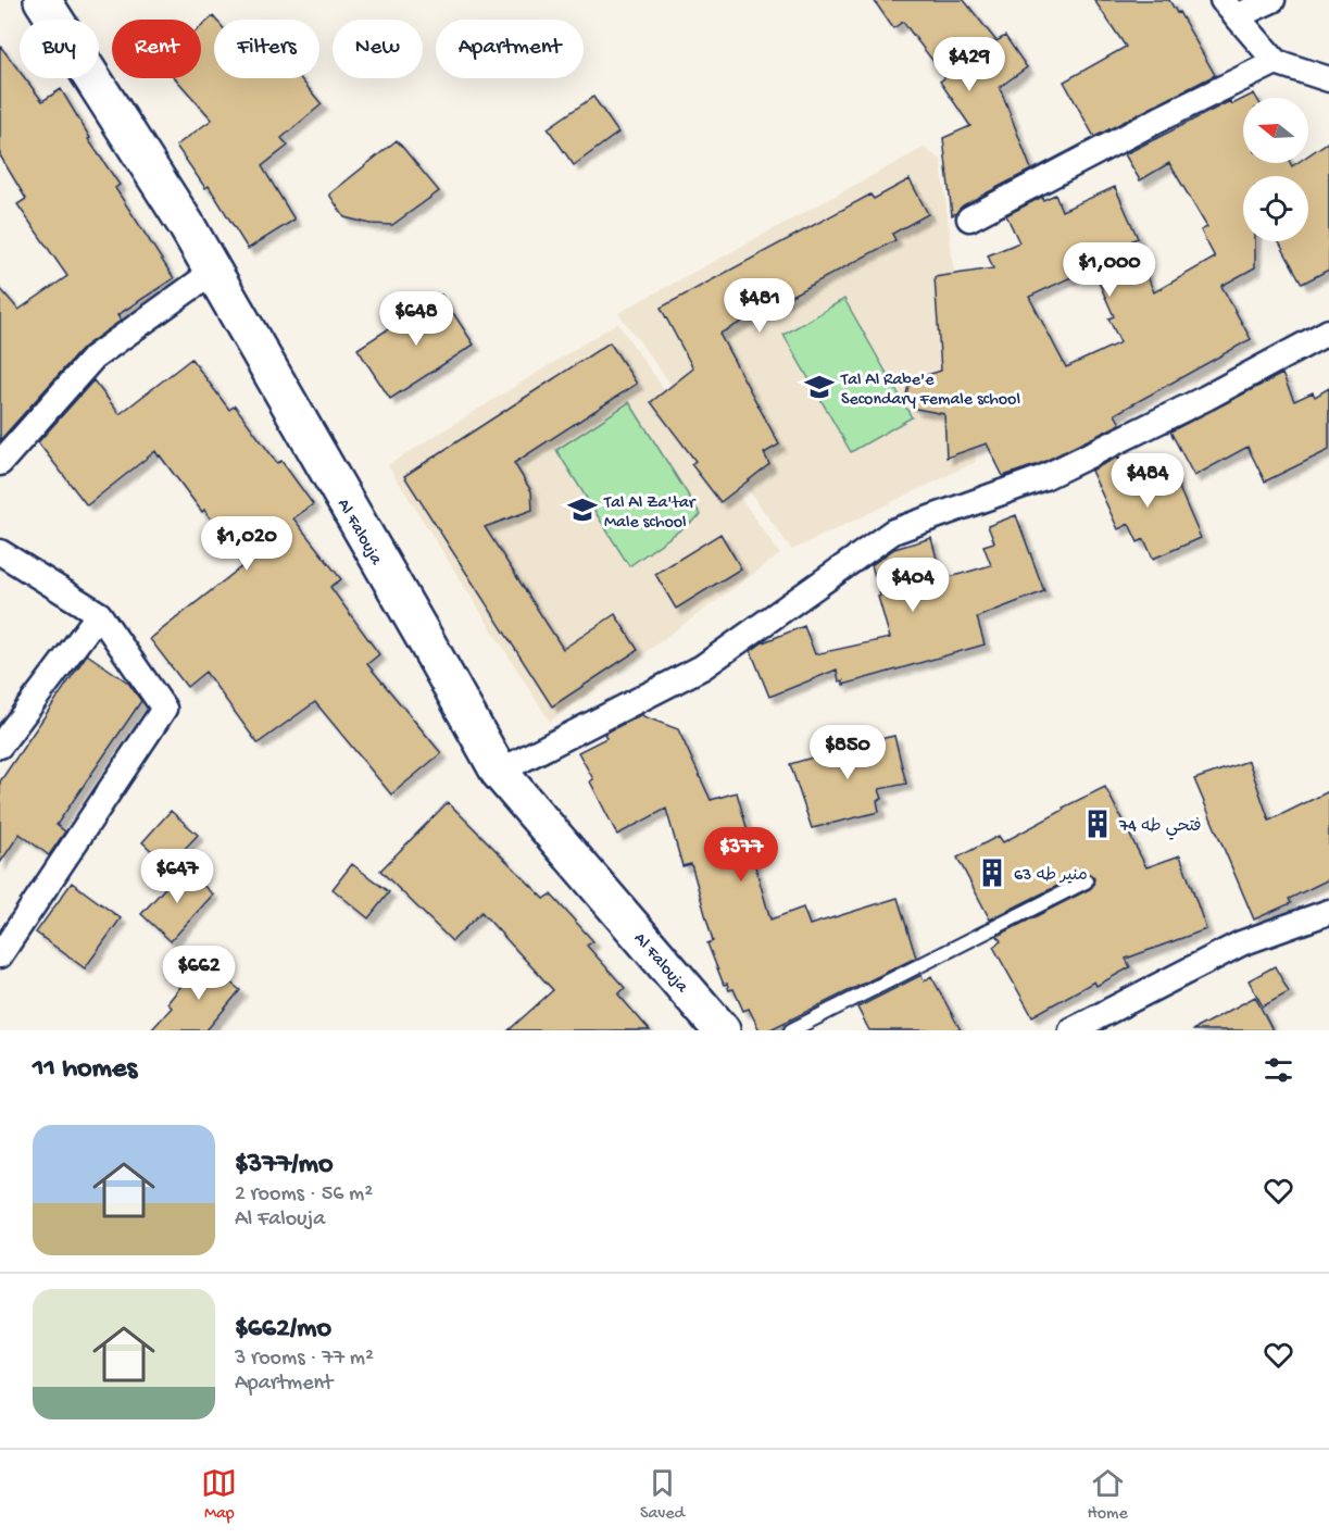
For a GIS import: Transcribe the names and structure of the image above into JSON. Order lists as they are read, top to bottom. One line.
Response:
{"streets":{"main road":["Al Falouja"]},"places":{"school or university":["Tal Al Rabe'e Secondary Female school","Tal Al Za'tar Male school"],"building":["فتحي طه 74","منير طه 63"]},"north":"left","page":{"chip":["Buy","Rent","Filters","New","Apartment"],"price":["$429","$1,000","$481","$648","$484","$1,020","$404","$850","$377","$647","$662"],"heading":"11 homes","list":[{"name":"$377/mo","note":"2 rooms · 56 m² · Al Falouja"},{"name":"$662/mo","note":"3 rooms · 77 m² · Apartment"}],"tabs":["Map","Saved","Home"]}}
